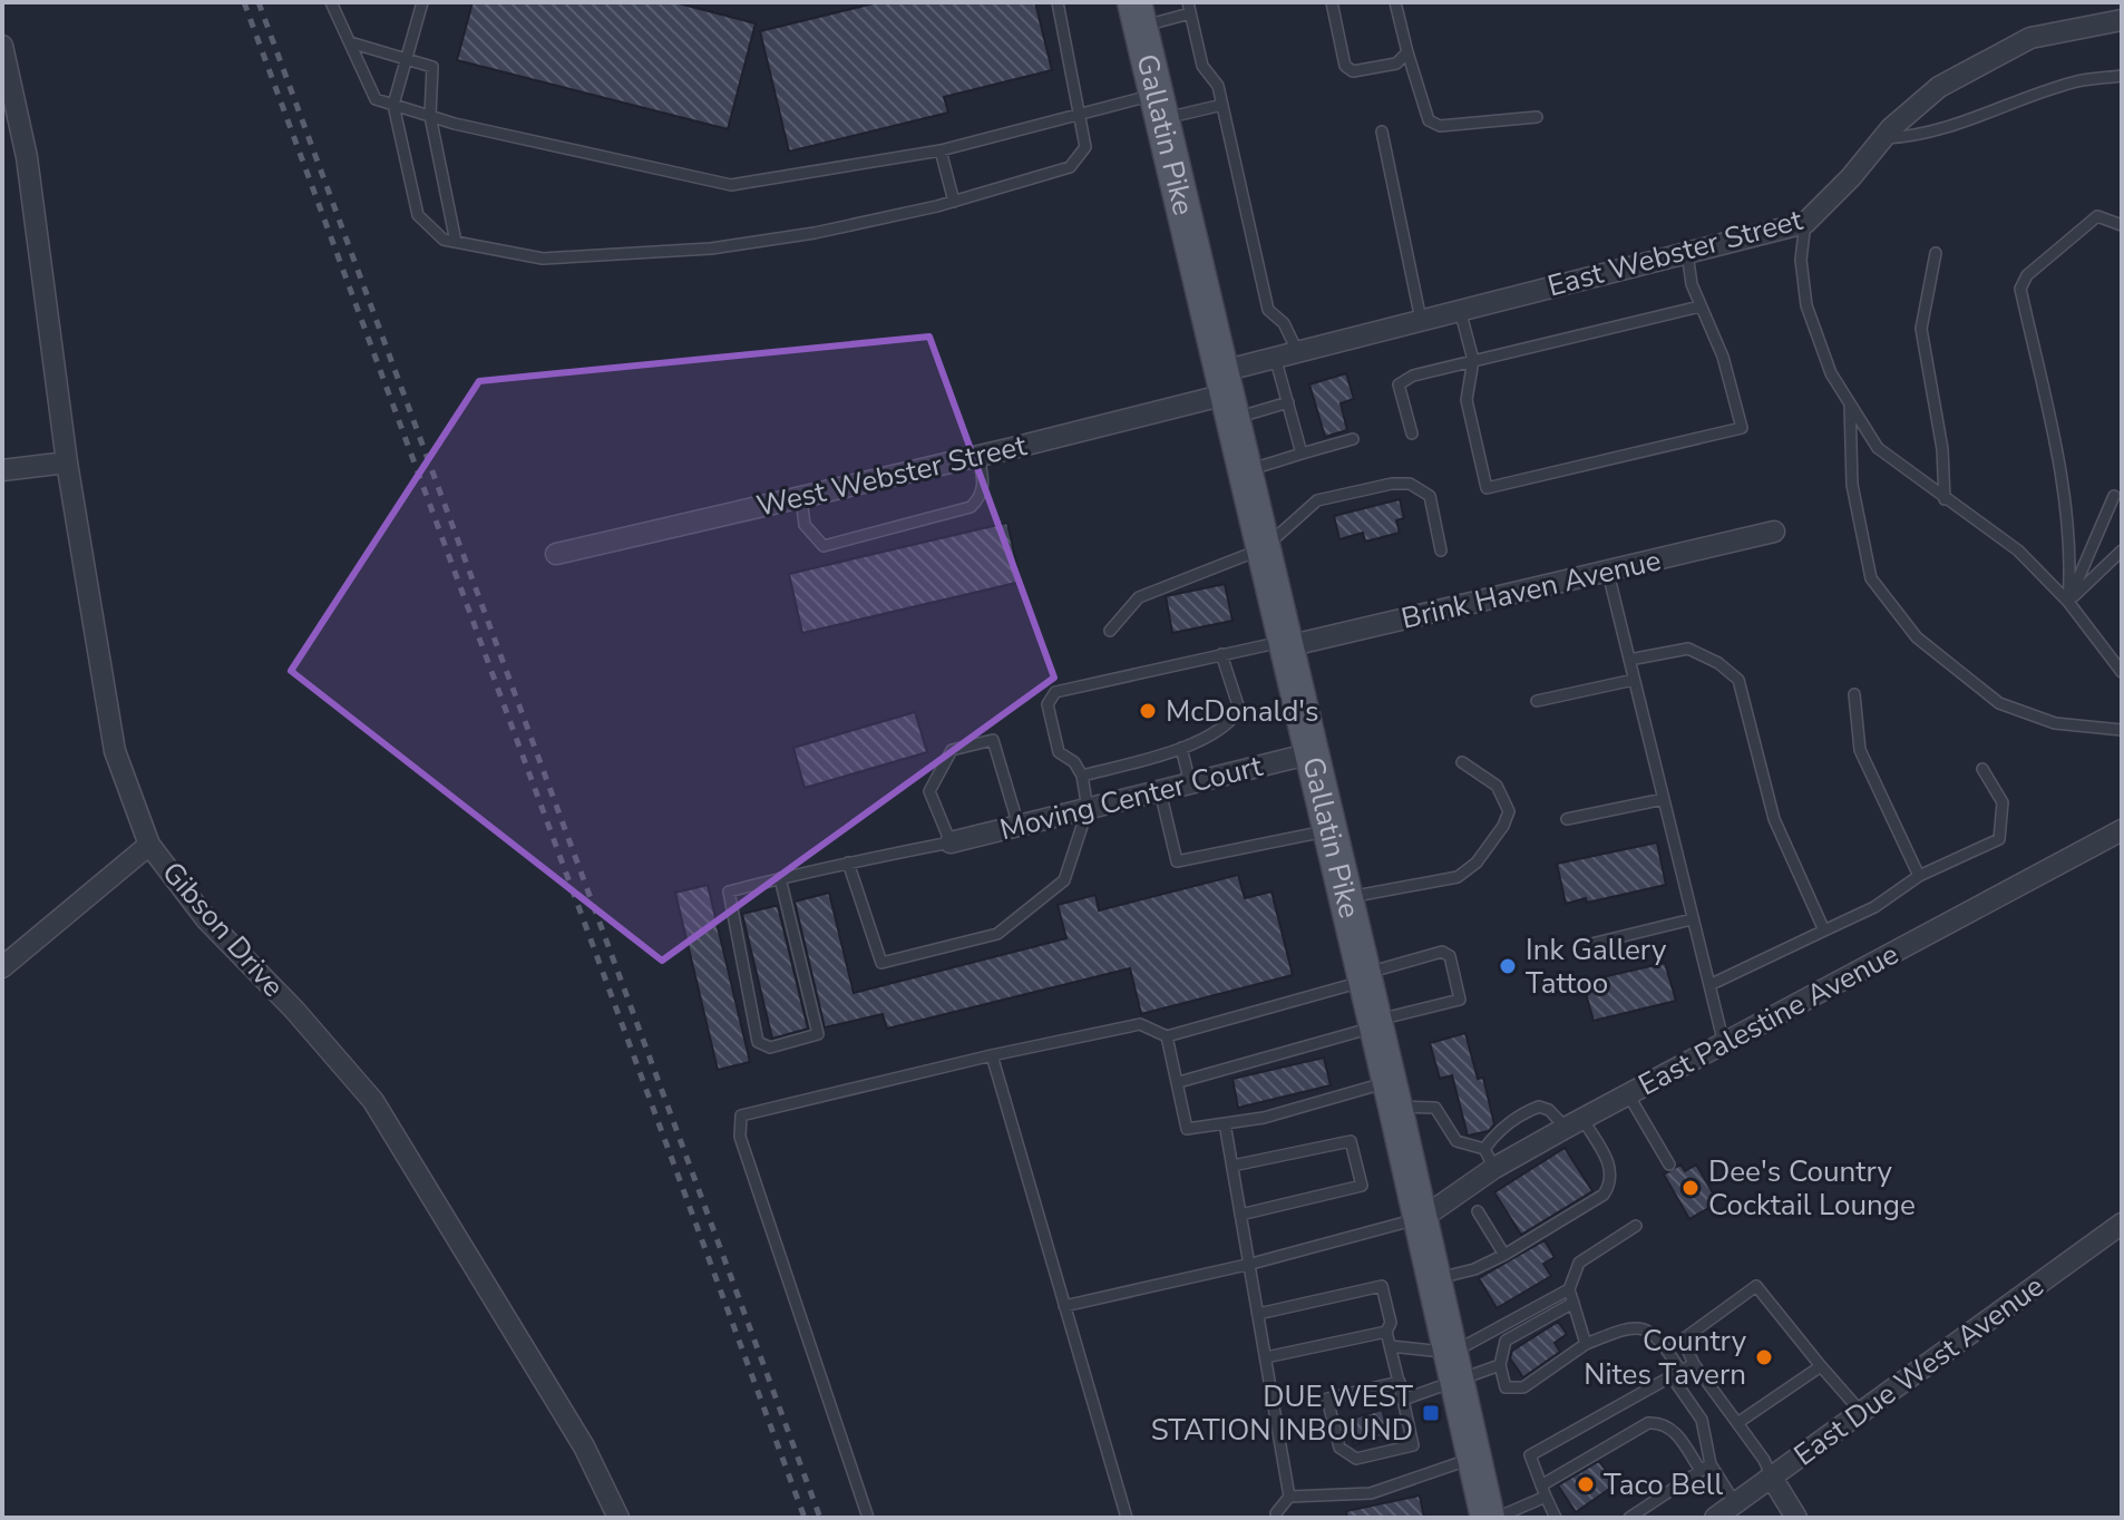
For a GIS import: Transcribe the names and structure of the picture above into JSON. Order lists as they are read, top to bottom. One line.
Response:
{"streets":{"main road":["Gallatin Pike"],"street":["East Webster Street","West Webster Street","Brink Haven Avenue","Moving Center Court","Gibson Drive","East Palestine Avenue","East Due West Avenue"]},"crossings":[["Gallatin Pike","East Webster Street"],["Gallatin Pike","West Webster Street"],["Gallatin Pike","Brink Haven Avenue"],["Gallatin Pike","Moving Center Court"],["Gallatin Pike","East Palestine Avenue"],["East Webster Street","West Webster Street"]],"places":{"other":["McDonald's","Ink Gallery Tattoo","Dee's Country Cocktail Lounge","Country Nites Tavern","Taco Bell"],"transit":["DUE WEST STATION INBOUND"]}}
